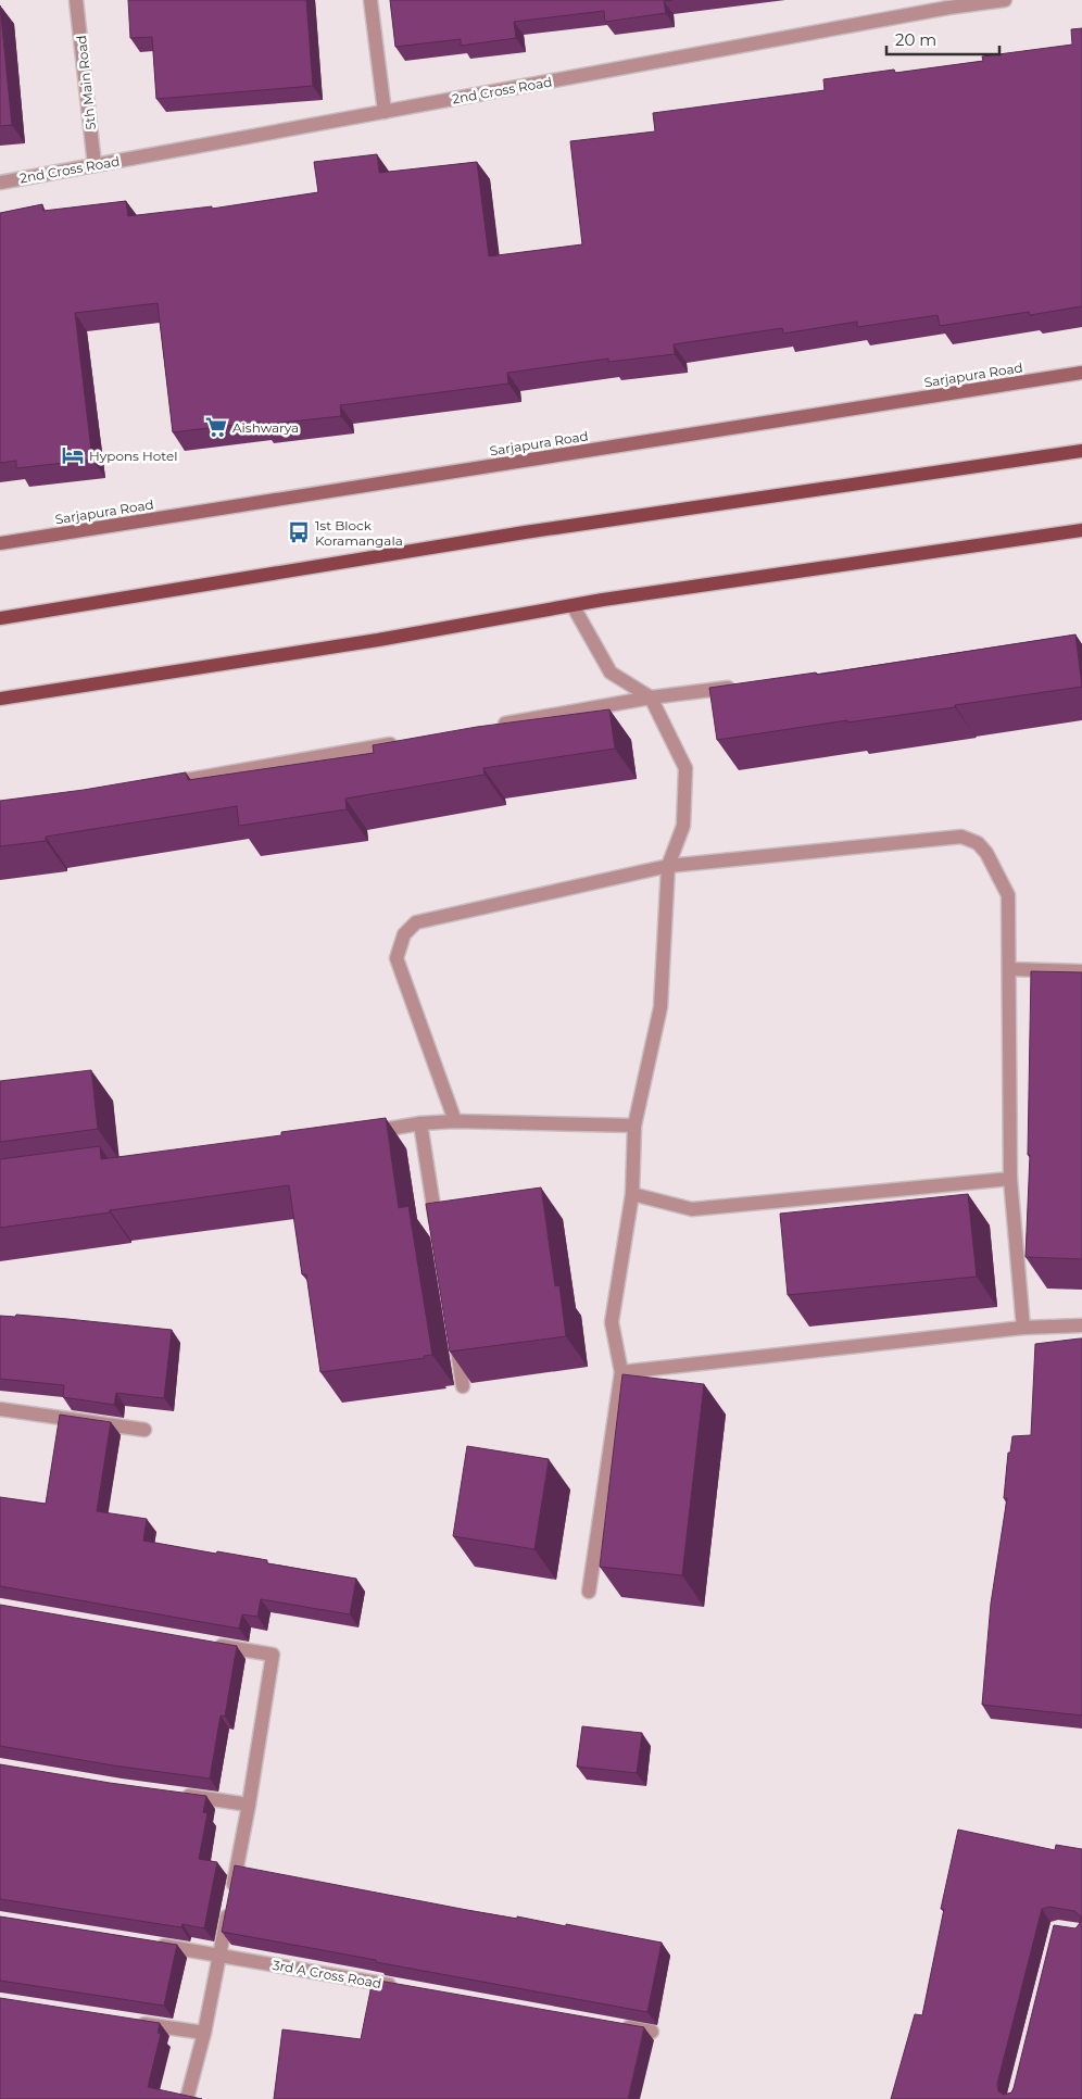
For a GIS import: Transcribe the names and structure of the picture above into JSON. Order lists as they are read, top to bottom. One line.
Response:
{"streets":{"street":["5th Main Road","2nd Cross Road","Sarjapura Road","3rd A Cross Road"]},"crossings":[["5th Main Road","2nd Cross Road"]],"places":{"supermarket":["Aishwarya"],"hotel":["Hypons Hotel"],"bus stop":["1st Block Koramangala"]},"scale_bar":"20 m"}
